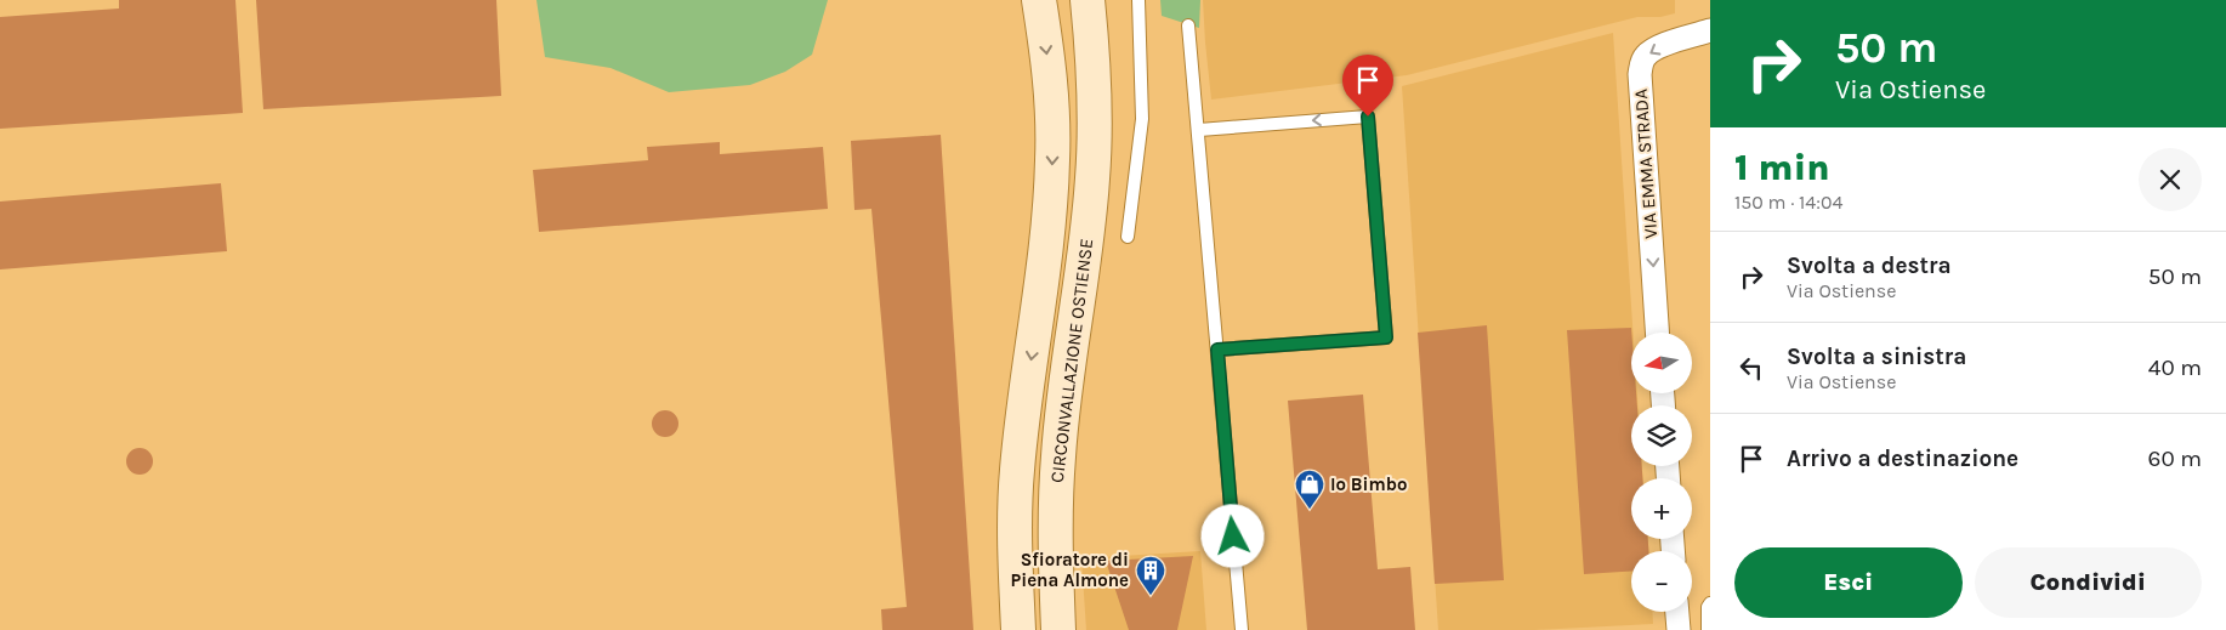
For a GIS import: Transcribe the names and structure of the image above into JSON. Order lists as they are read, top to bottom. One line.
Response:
{"streets":{"main road":["CIRCONVALLAZIONE OSTIENSE"],"street":["VIA EMMA STRADA"]},"one_way":["VIA EMMA STRADA"],"places":{"shop":["Io Bimbo"],"building":["Sfioratore di Piena Almone"]},"north":"left","page":{"turn":["50 m","Via Ostiense"],"heading":["1 min","150 m · 14:04"],"list":[{"name":"Svolta a destra","note":"Via Ostiense","value":"50 m"},{"name":"Svolta a sinistra","note":"Via Ostiense","value":"40 m"},{"name":"Arrivo a destinazione","value":"60 m"}],"map_buttons":["+","−"],"buttons":["Esci","Condividi"]}}
